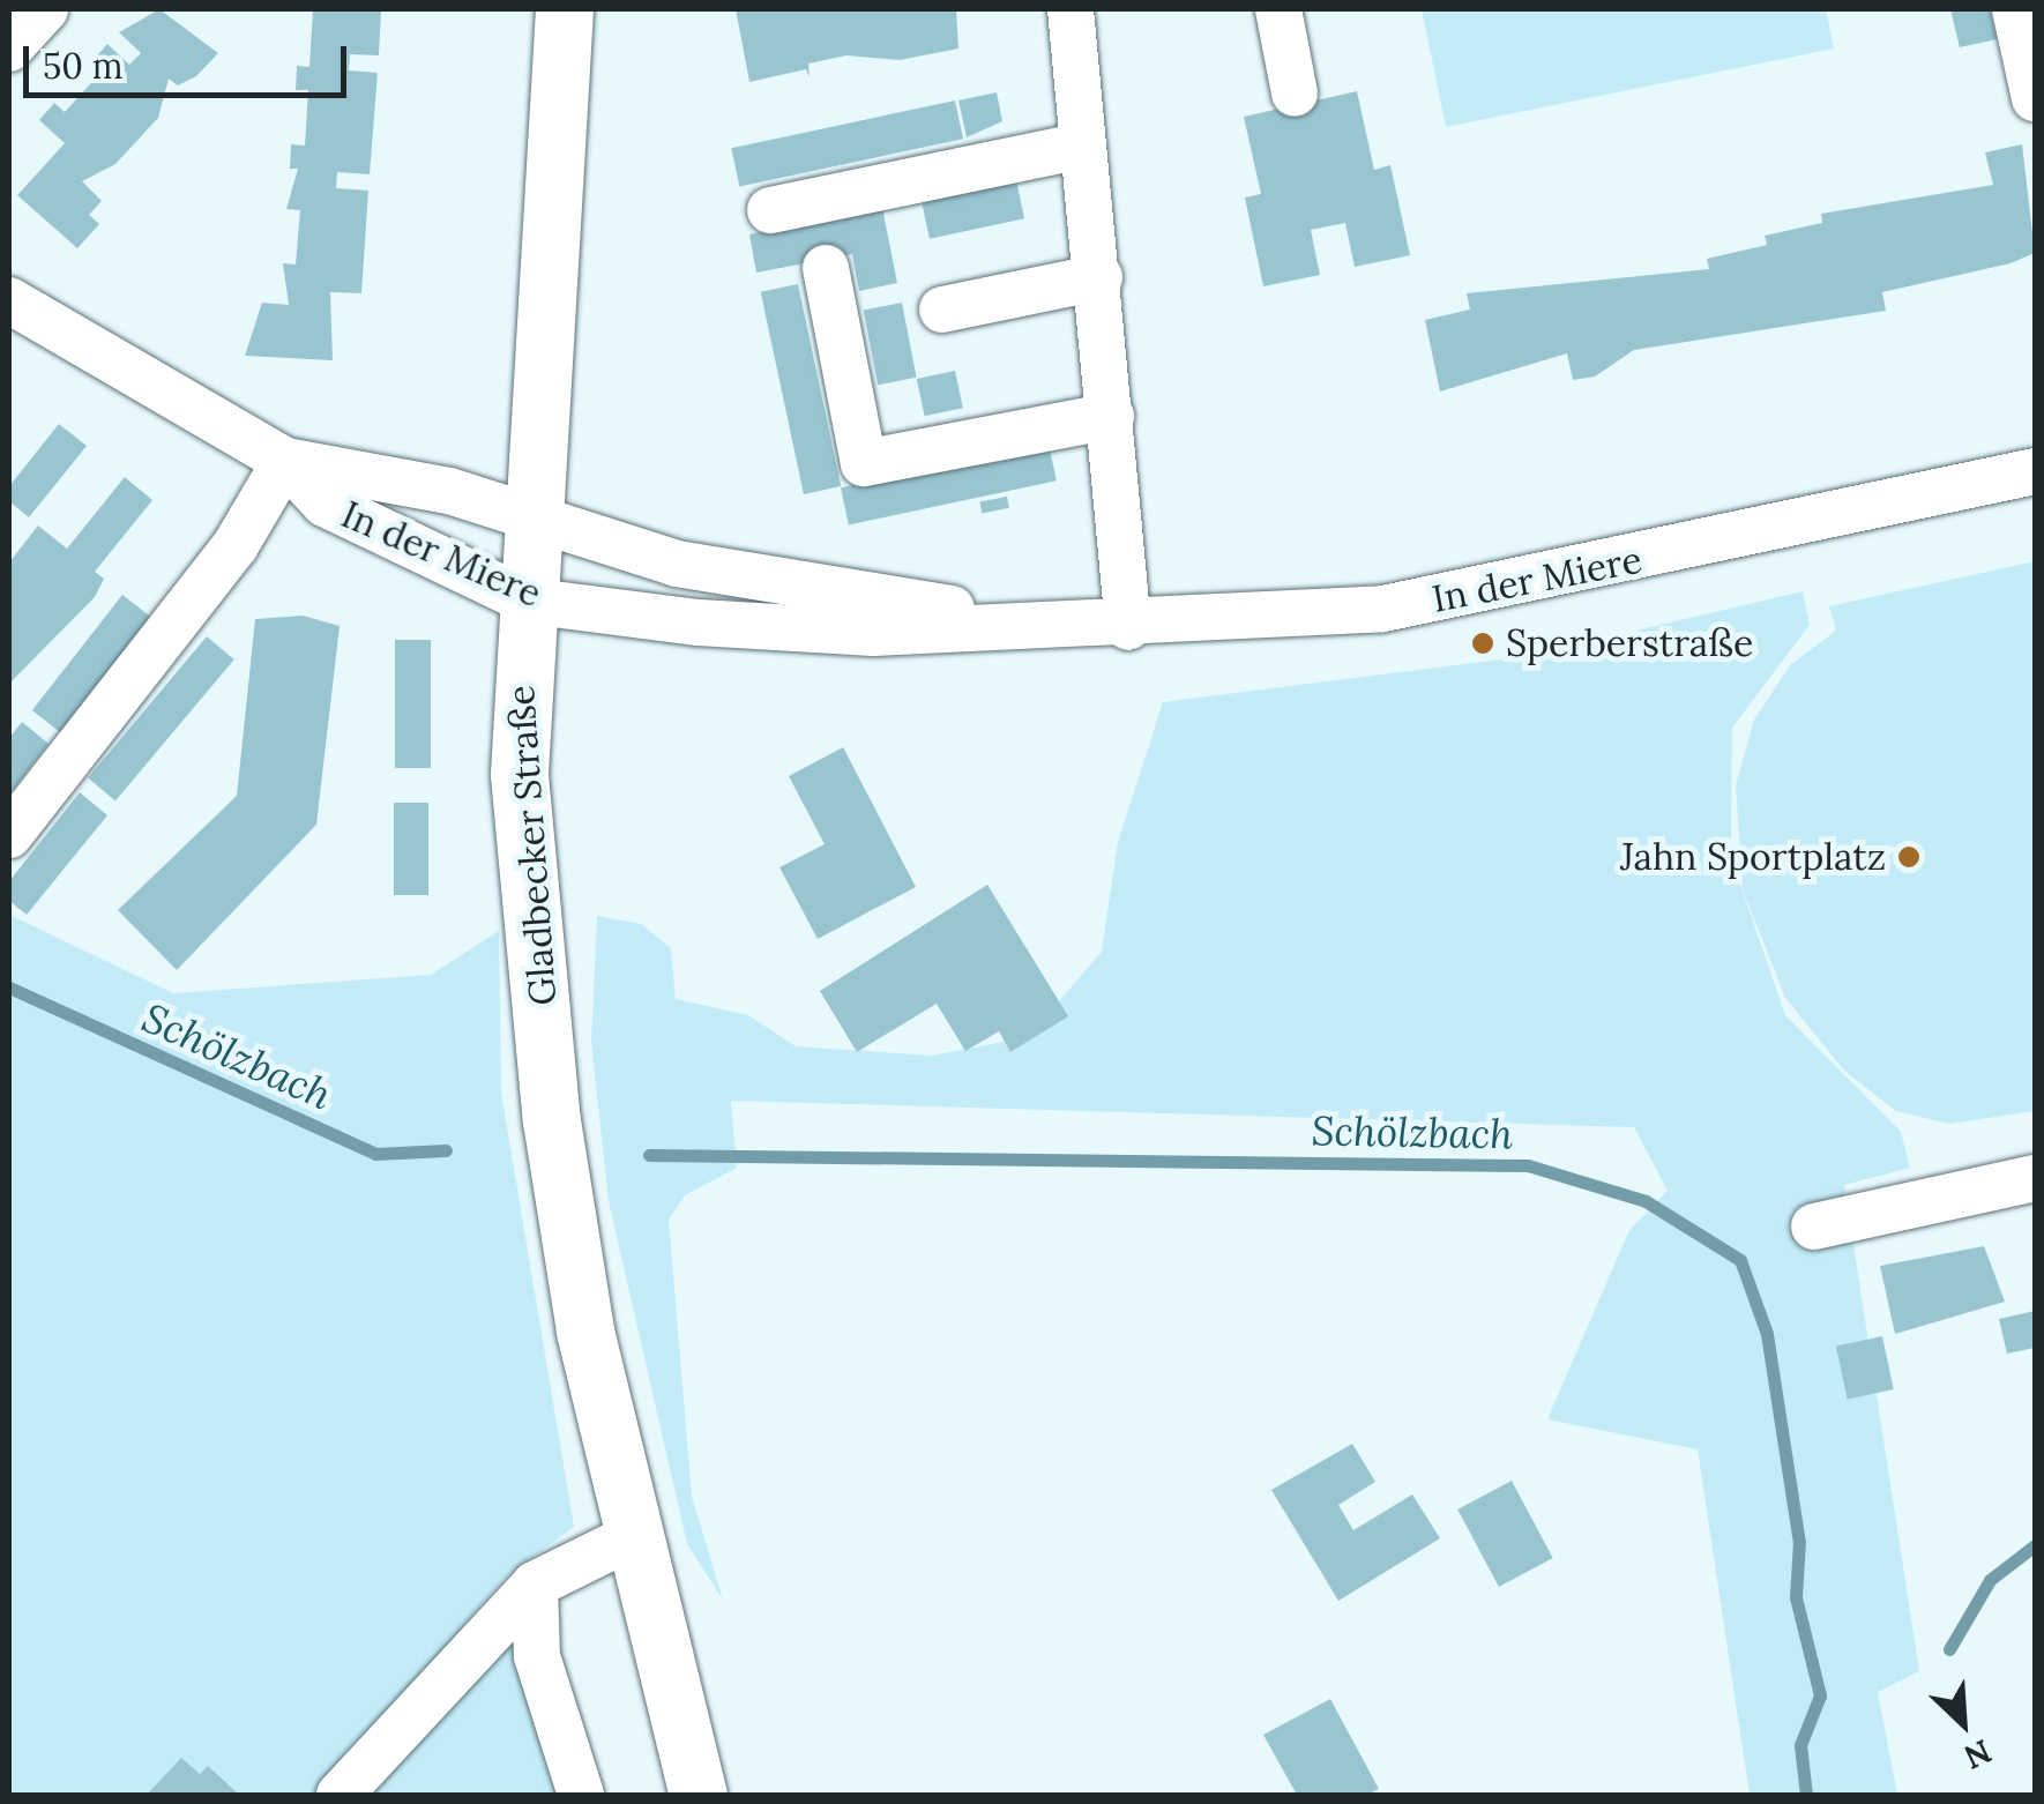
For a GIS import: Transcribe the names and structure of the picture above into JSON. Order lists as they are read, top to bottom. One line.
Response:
{"streets":{"main road":["Gladbecker Straße"],"street":["In der Miere"]},"crossings":[["In der Miere","Gladbecker Straße"]],"water":["Schölzbach"],"places":["Sperberstraße","Jahn Sportplatz"],"scale_bar":"50 m","north":"bottom right"}
